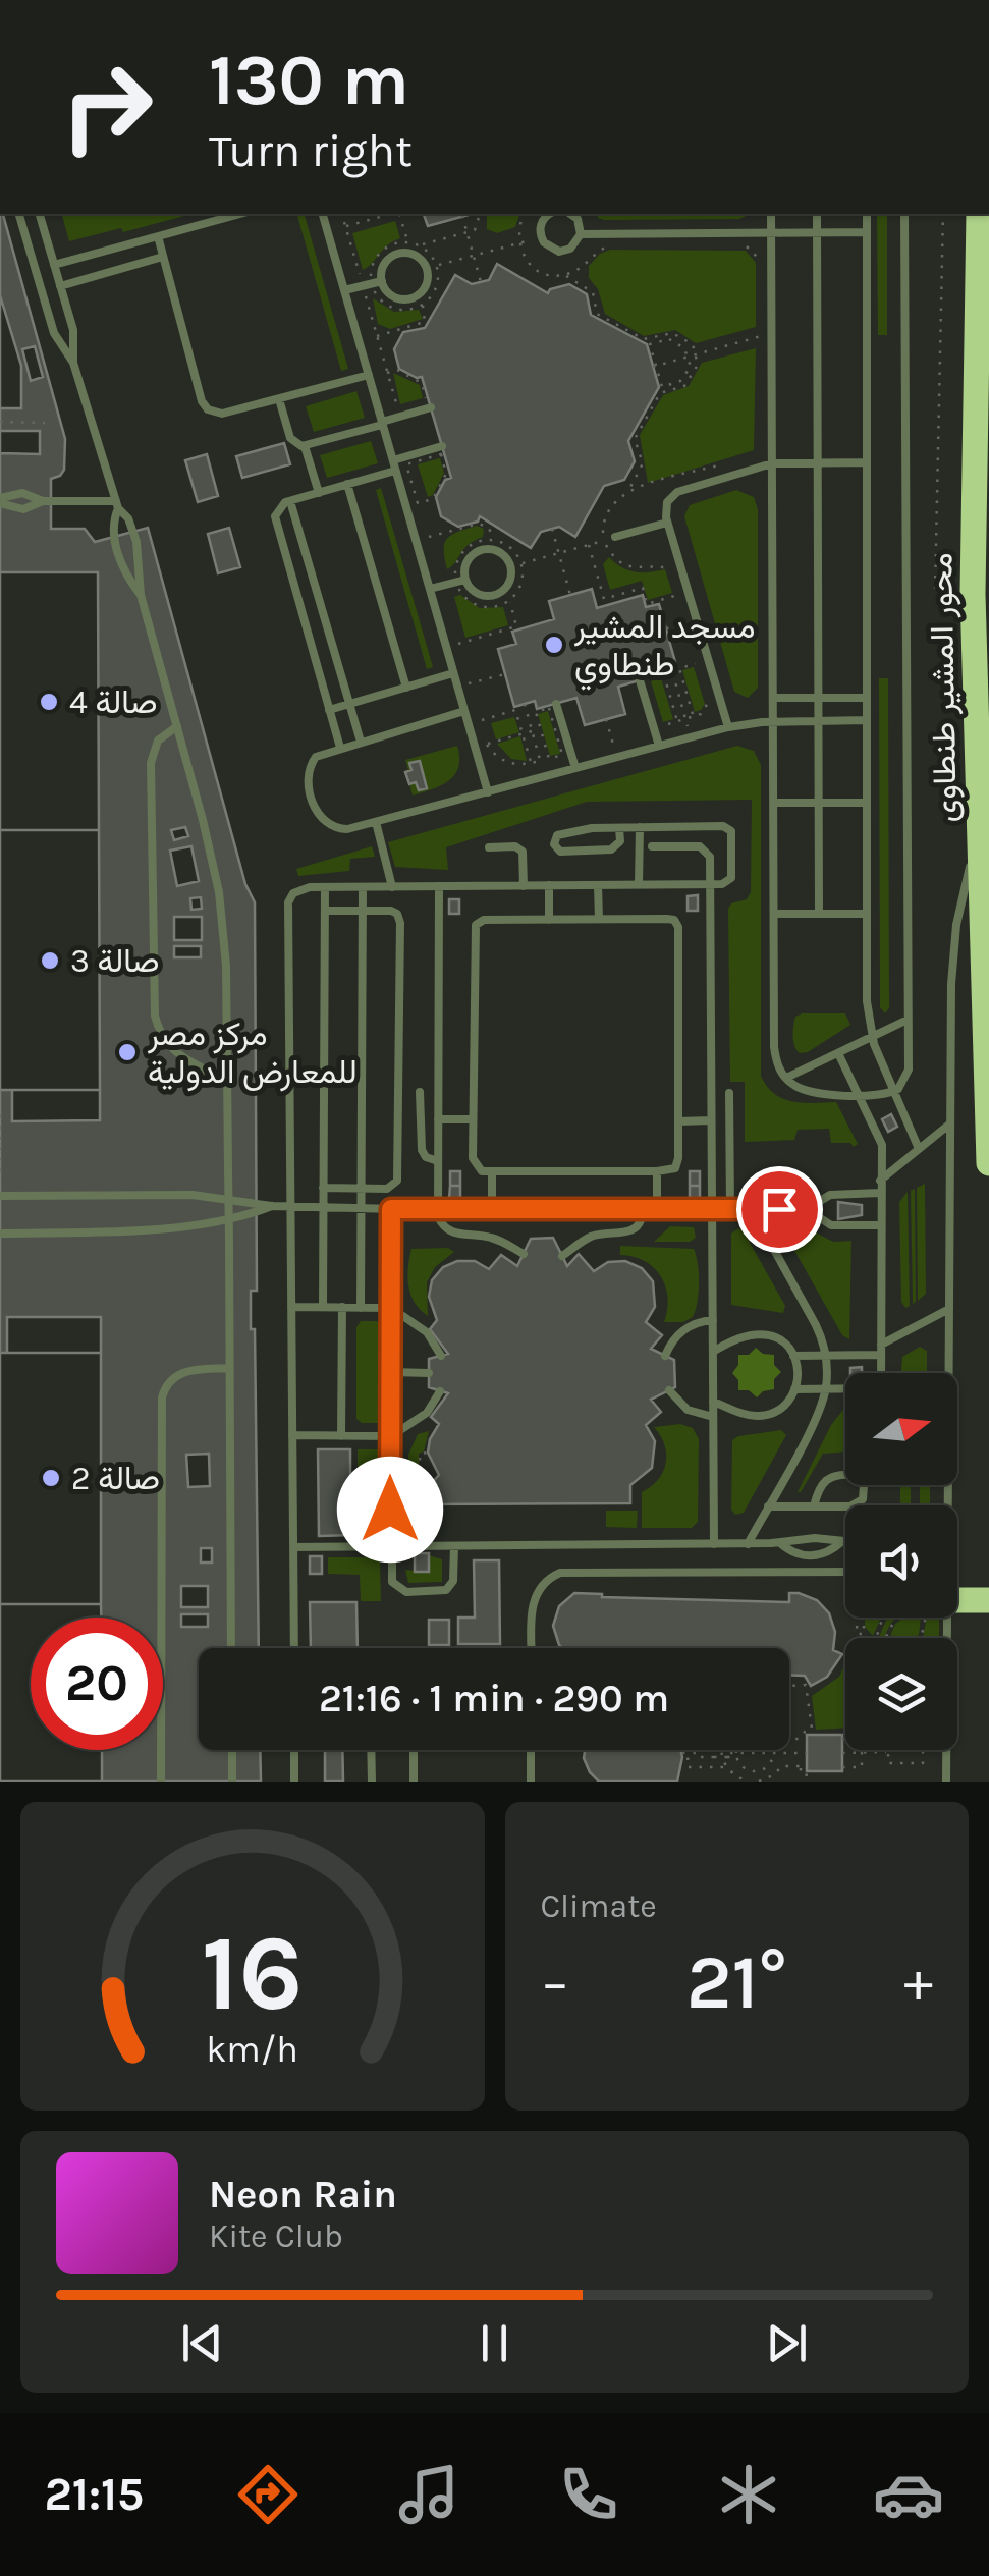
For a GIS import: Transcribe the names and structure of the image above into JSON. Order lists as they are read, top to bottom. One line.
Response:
{"streets":{"highway":["محور المشير طنطاوى"]},"places":["مسجد المشير طنطاوي","صالة 4","صالة 3","مركز مصر للمعارض الدولية","صالة 2"],"north":"right","page":{"turn":["130 m","Turn right"],"limit":"20","trip":"21:16 · 1 min · 290 m","tile":"Climate","heat":["−","21°","+"],"song":["Neon Rain","Kite Club"],"tabs":"21:15","gauge":["16","km/h"]}}
